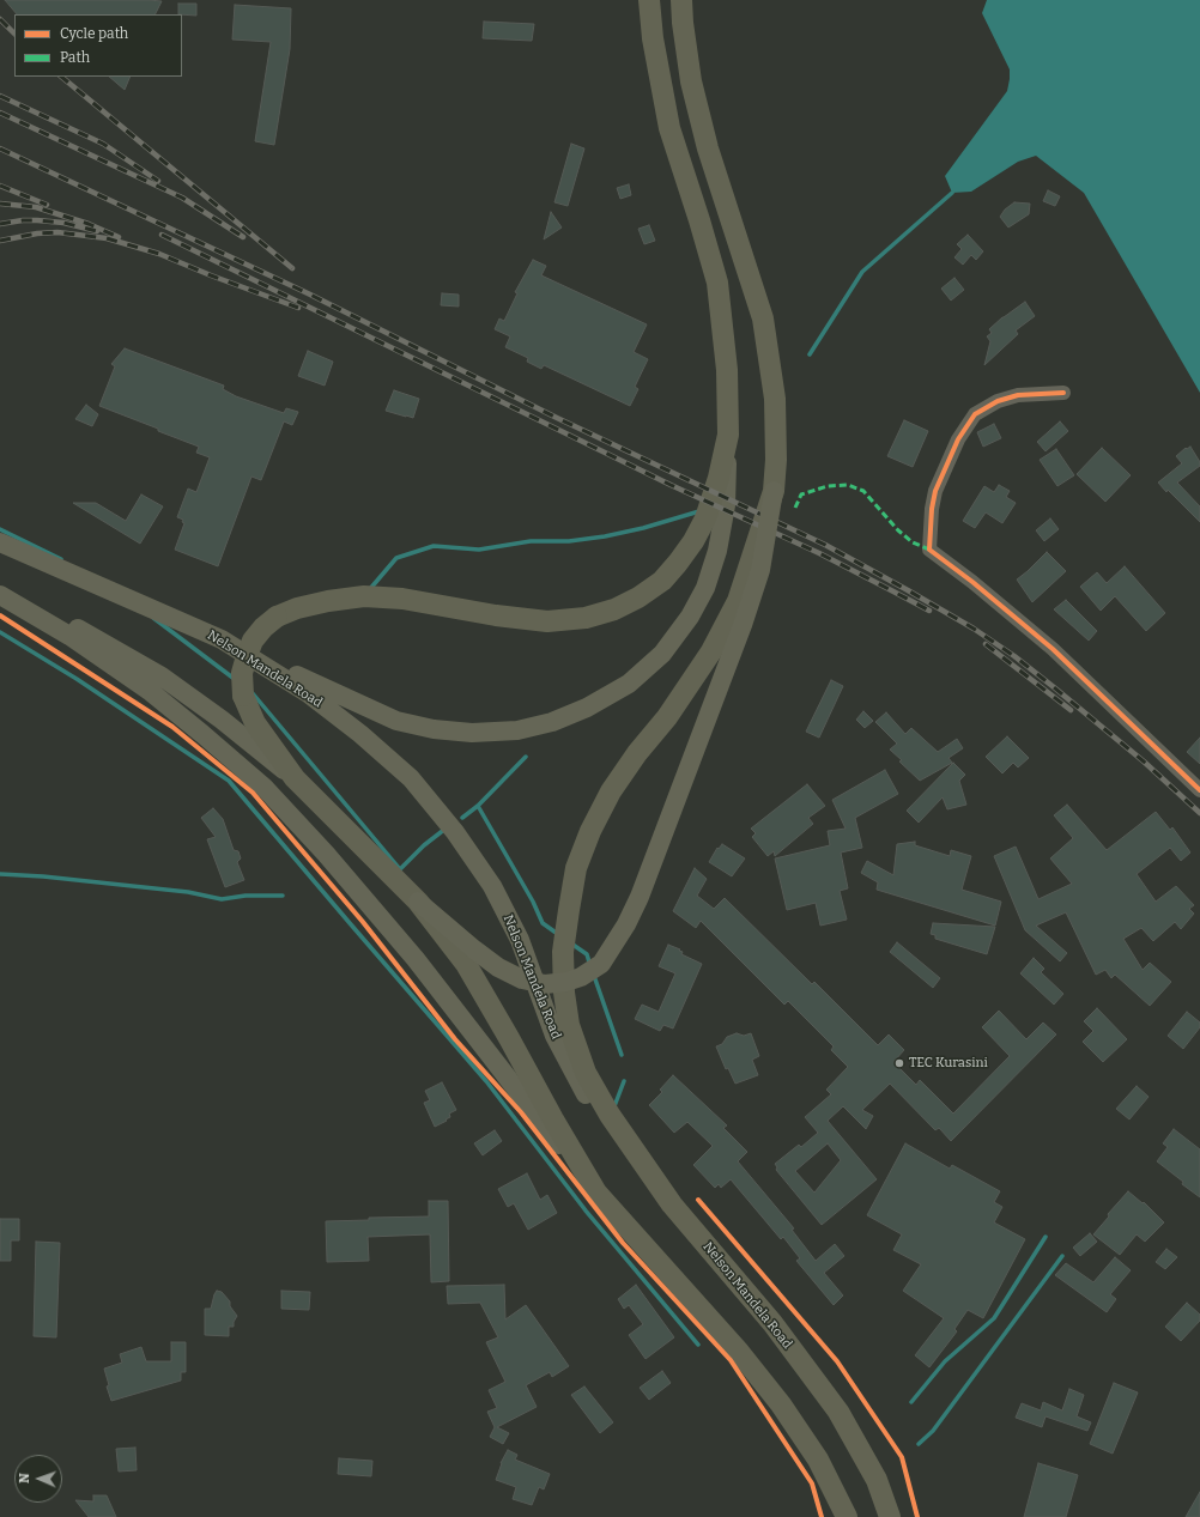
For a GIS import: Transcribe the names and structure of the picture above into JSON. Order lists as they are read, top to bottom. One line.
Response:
{"streets":{"main road":["Nelson Mandela Road"]},"places":["TEC Kurasini"],"legend":["Cycle path","Path"],"north":"left"}
